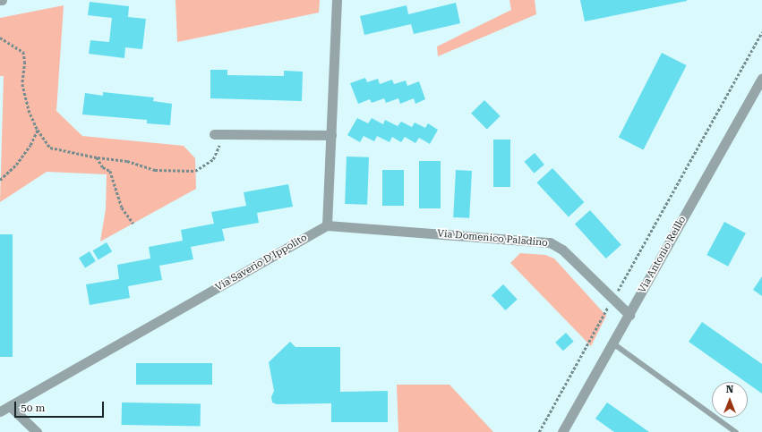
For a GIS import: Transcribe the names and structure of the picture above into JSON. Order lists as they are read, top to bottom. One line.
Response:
{"streets":{"street":["Via Domenico Paladino","Via Antonio Reillo","Via Saverio D'Ippolito"]},"crossings":[["Via Domenico Paladino","Via Antonio Reillo"],["Via Domenico Paladino","Via Saverio D'Ippolito"]],"scale_bar":"50 m","north":"top"}
